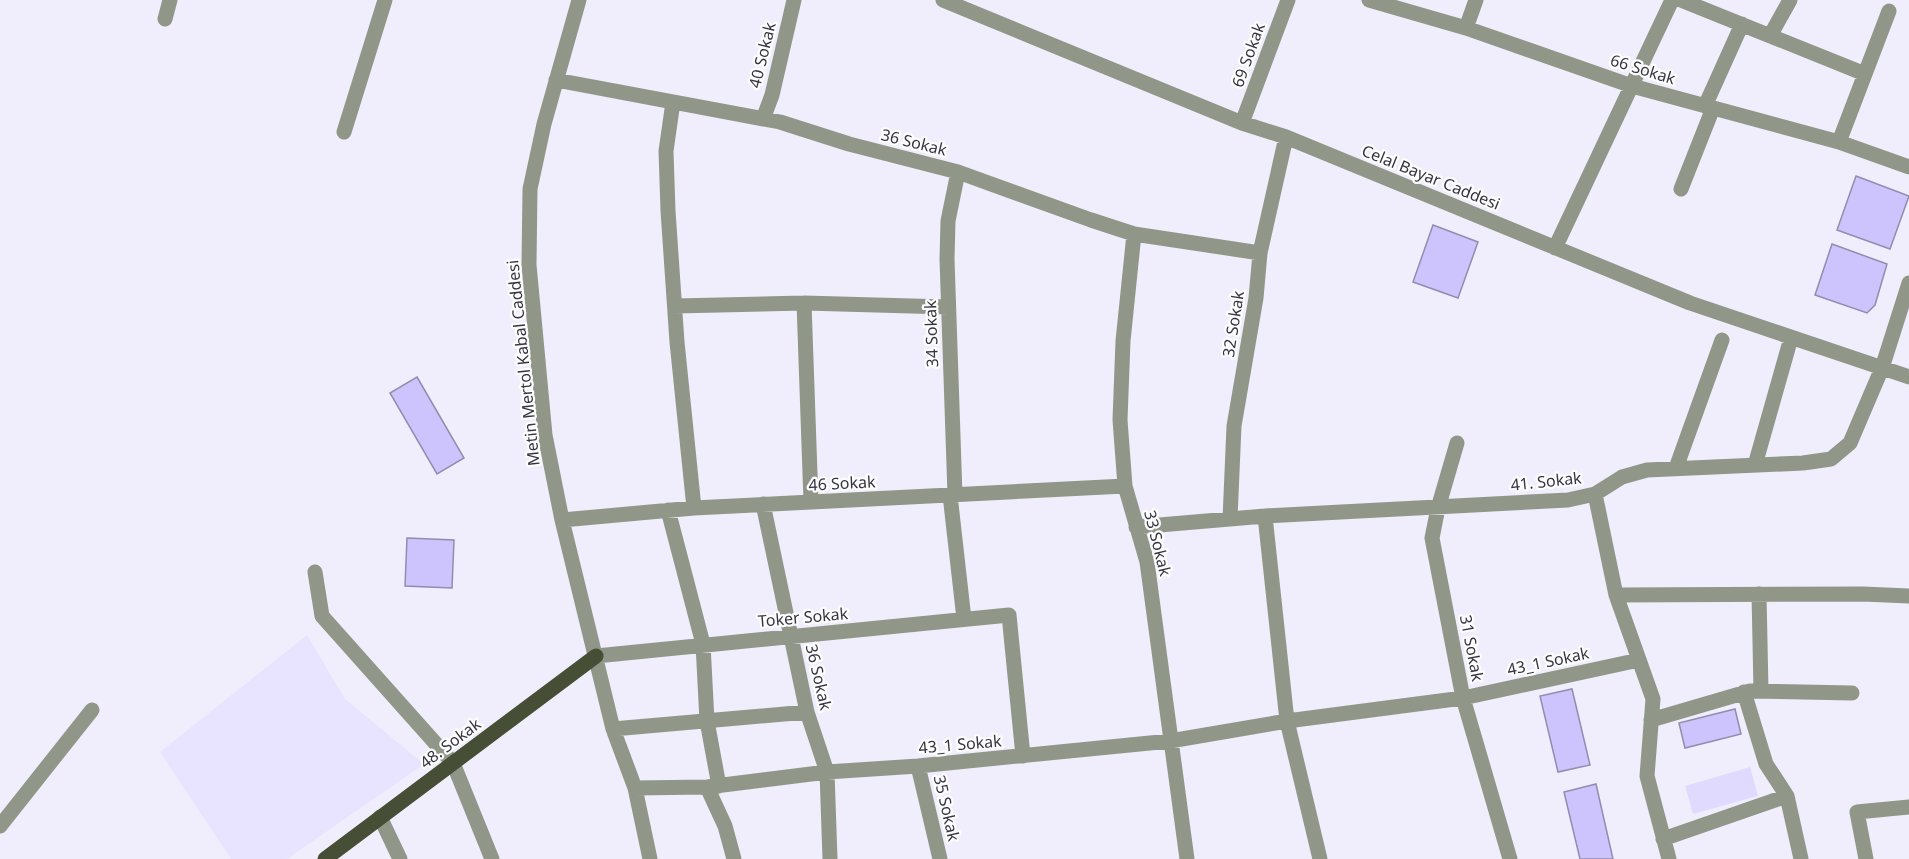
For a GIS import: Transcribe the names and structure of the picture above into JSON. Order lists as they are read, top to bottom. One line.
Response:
{"streets":{"main road":["48. Sokak"],"street":["40 Sokak","69 Sokak","66 Sokak","36 Sokak","Celal Bayar Caddesi","32 Sokak","34 Sokak","Metin Mertol Kabal Caddesi","41. Sokak","46 Sokak","33 Sokak","Toker Sokak","31 Sokak","43_1 Sokak","35 Sokak"]},"crossings":[["40 Sokak","36 Sokak"],["69 Sokak","Celal Bayar Caddesi"],["36 Sokak","32 Sokak"],["36 Sokak","34 Sokak"],["36 Sokak","Metin Mertol Kabal Caddesi"],["36 Sokak","46 Sokak"],["36 Sokak","33 Sokak"],["36 Sokak","Toker Sokak"],["36 Sokak","43_1 Sokak"],["Celal Bayar Caddesi","32 Sokak"],["Celal Bayar Caddesi","41. Sokak"],["32 Sokak","41. Sokak"],["34 Sokak","46 Sokak"],["34 Sokak","Toker Sokak"],["Metin Mertol Kabal Caddesi","46 Sokak"],["Metin Mertol Kabal Caddesi","Toker Sokak"],["Metin Mertol Kabal Caddesi","43_1 Sokak"],["Metin Mertol Kabal Caddesi","48. Sokak"],["41. Sokak","33 Sokak"],["41. Sokak","31 Sokak"],["46 Sokak","33 Sokak"],["33 Sokak","43_1 Sokak"],["Toker Sokak","43_1 Sokak"],["Toker Sokak","48. Sokak"],["31 Sokak","43_1 Sokak"],["43_1 Sokak","35 Sokak"]]}
